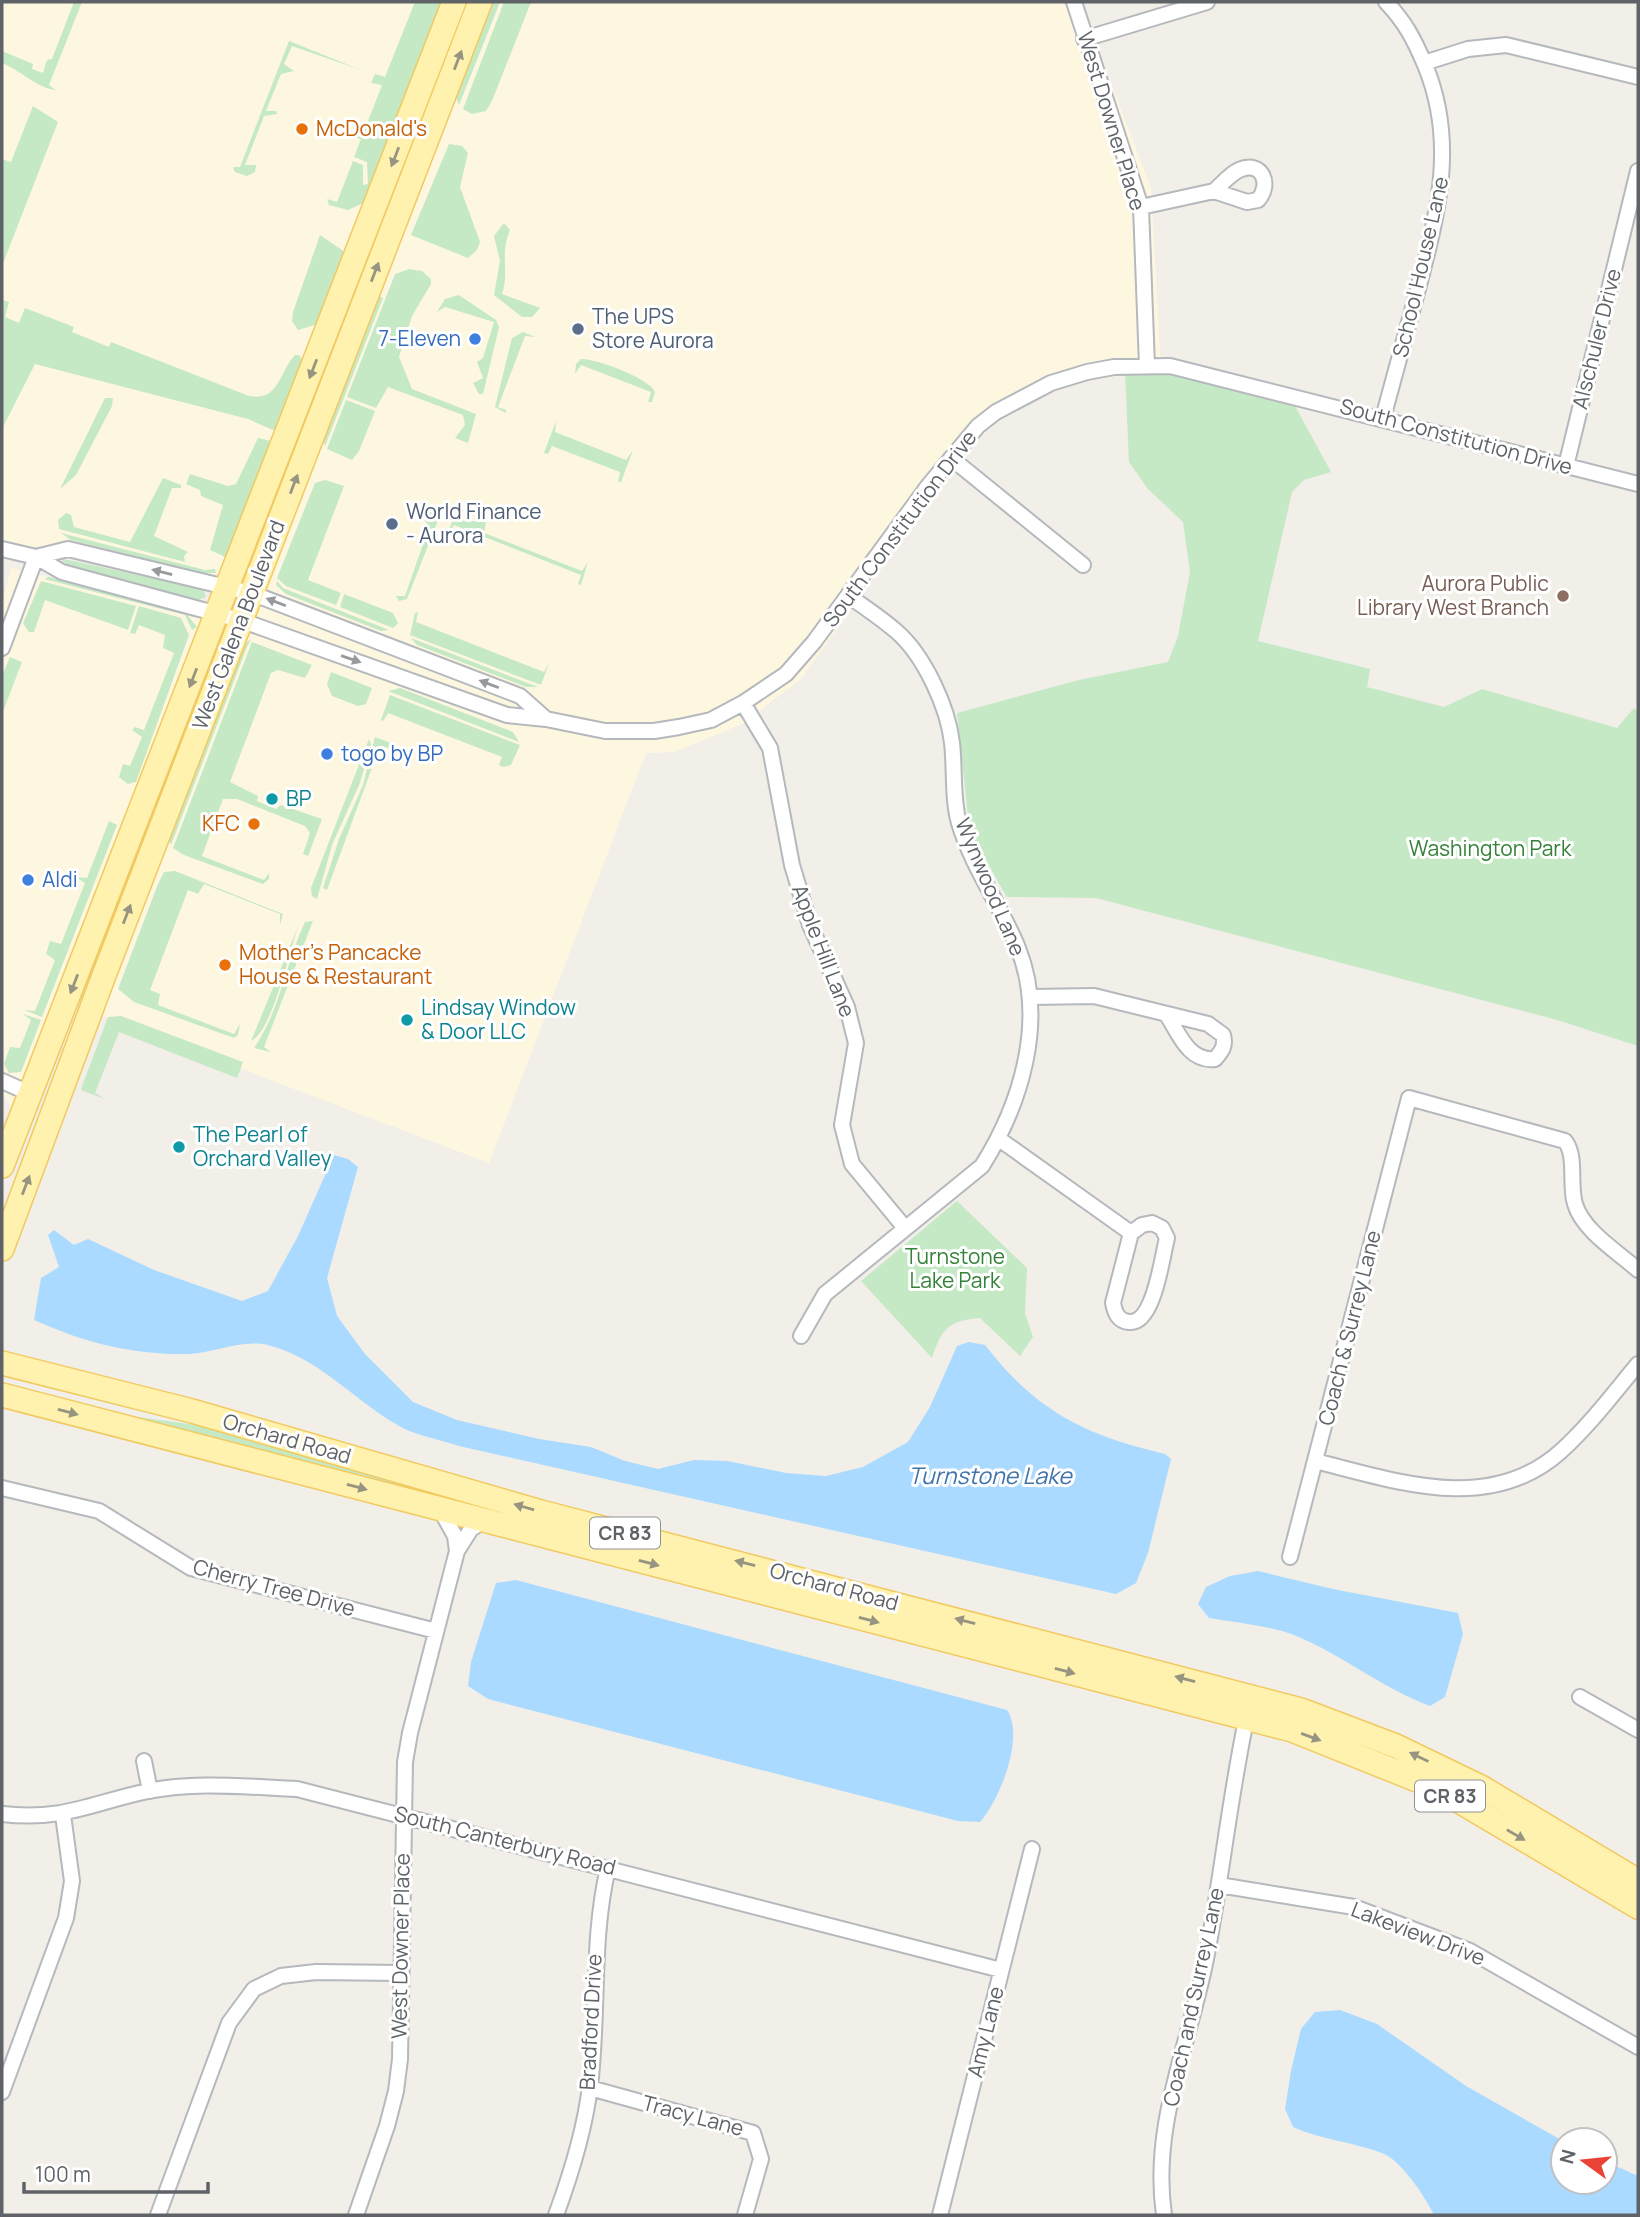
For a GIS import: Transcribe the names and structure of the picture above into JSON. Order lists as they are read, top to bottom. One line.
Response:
{"streets":{"main road":["West Galena Boulevard","Orchard Road","CR 83"],"street":["West Downer Place","School House Lane","Alschuler Drive","South Constitution Drive","Wynwood Lane","Apple Hill Lane","Coach & Surrey Lane","Cherry Tree Drive","South Canterbury Road","Lakeview Drive","Coach and Surrey Lane","Bradford Drive","Amy Lane","Tracy Lane"]},"crossings":[["West Downer Place","South Constitution Drive"],["West Downer Place","Orchard Road"],["West Downer Place","Cherry Tree Drive"],["West Downer Place","South Canterbury Road"],["School House Lane","South Constitution Drive"],["Alschuler Drive","South Constitution Drive"],["South Constitution Drive","West Galena Boulevard"],["South Constitution Drive","Wynwood Lane"],["South Constitution Drive","Apple Hill Lane"],["Wynwood Lane","Apple Hill Lane"],["Orchard Road","Coach and Surrey Lane"],["South Canterbury Road","Bradford Drive"],["South Canterbury Road","Amy Lane"],["Lakeview Drive","Coach and Surrey Lane"],["Bradford Drive","Tracy Lane"]],"water":["Turnstone Lake"],"parks":["Washington Park","Turnstone Lake Park"],"places":["McDonald's","The UPS Store Aurora","7-Eleven","World Finance - Aurora","Aurora Public Library West Branch","togo by BP","BP","KFC","Aldi","Mother's Pancacke House & Restaurant","Lindsay Window & Door LLC","The Pearl of Orchard Valley"],"scale_bar":"100 m","north":"left"}
